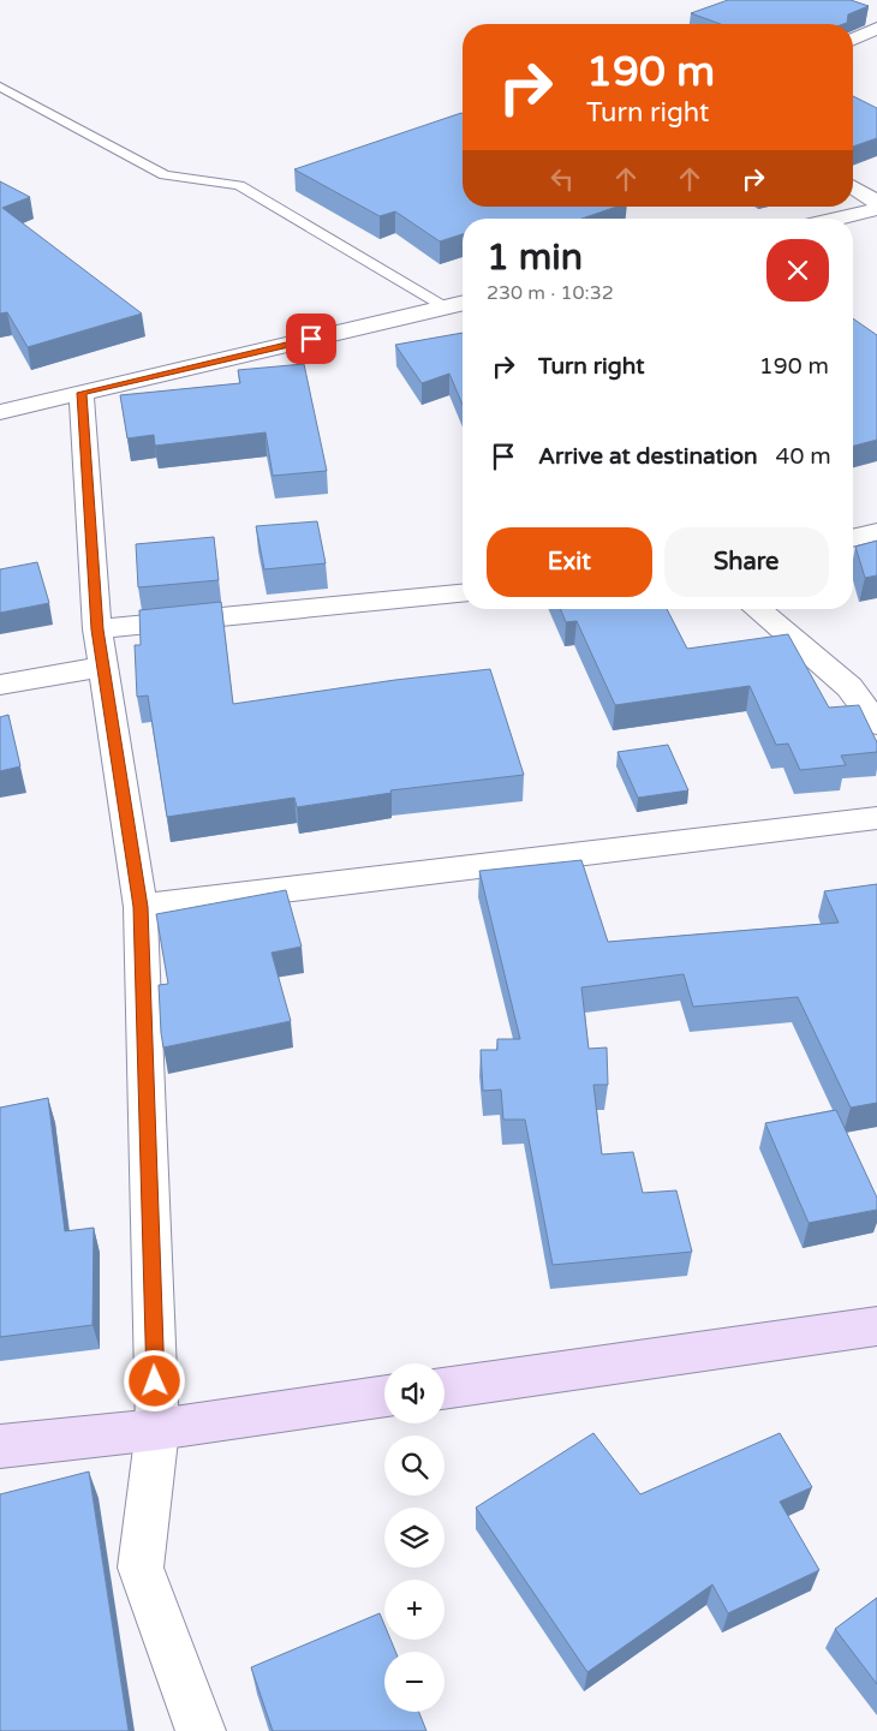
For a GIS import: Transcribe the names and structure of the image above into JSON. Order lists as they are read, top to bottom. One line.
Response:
{"page":{"turn":["190 m","Turn right"],"heading":["1 min","230 m · 10:32"],"list":[{"name":"Turn right","value":"190 m"},{"name":"Arrive at destination","value":"40 m"}],"buttons":["Exit","Share"],"map_buttons":["+","−"]}}
